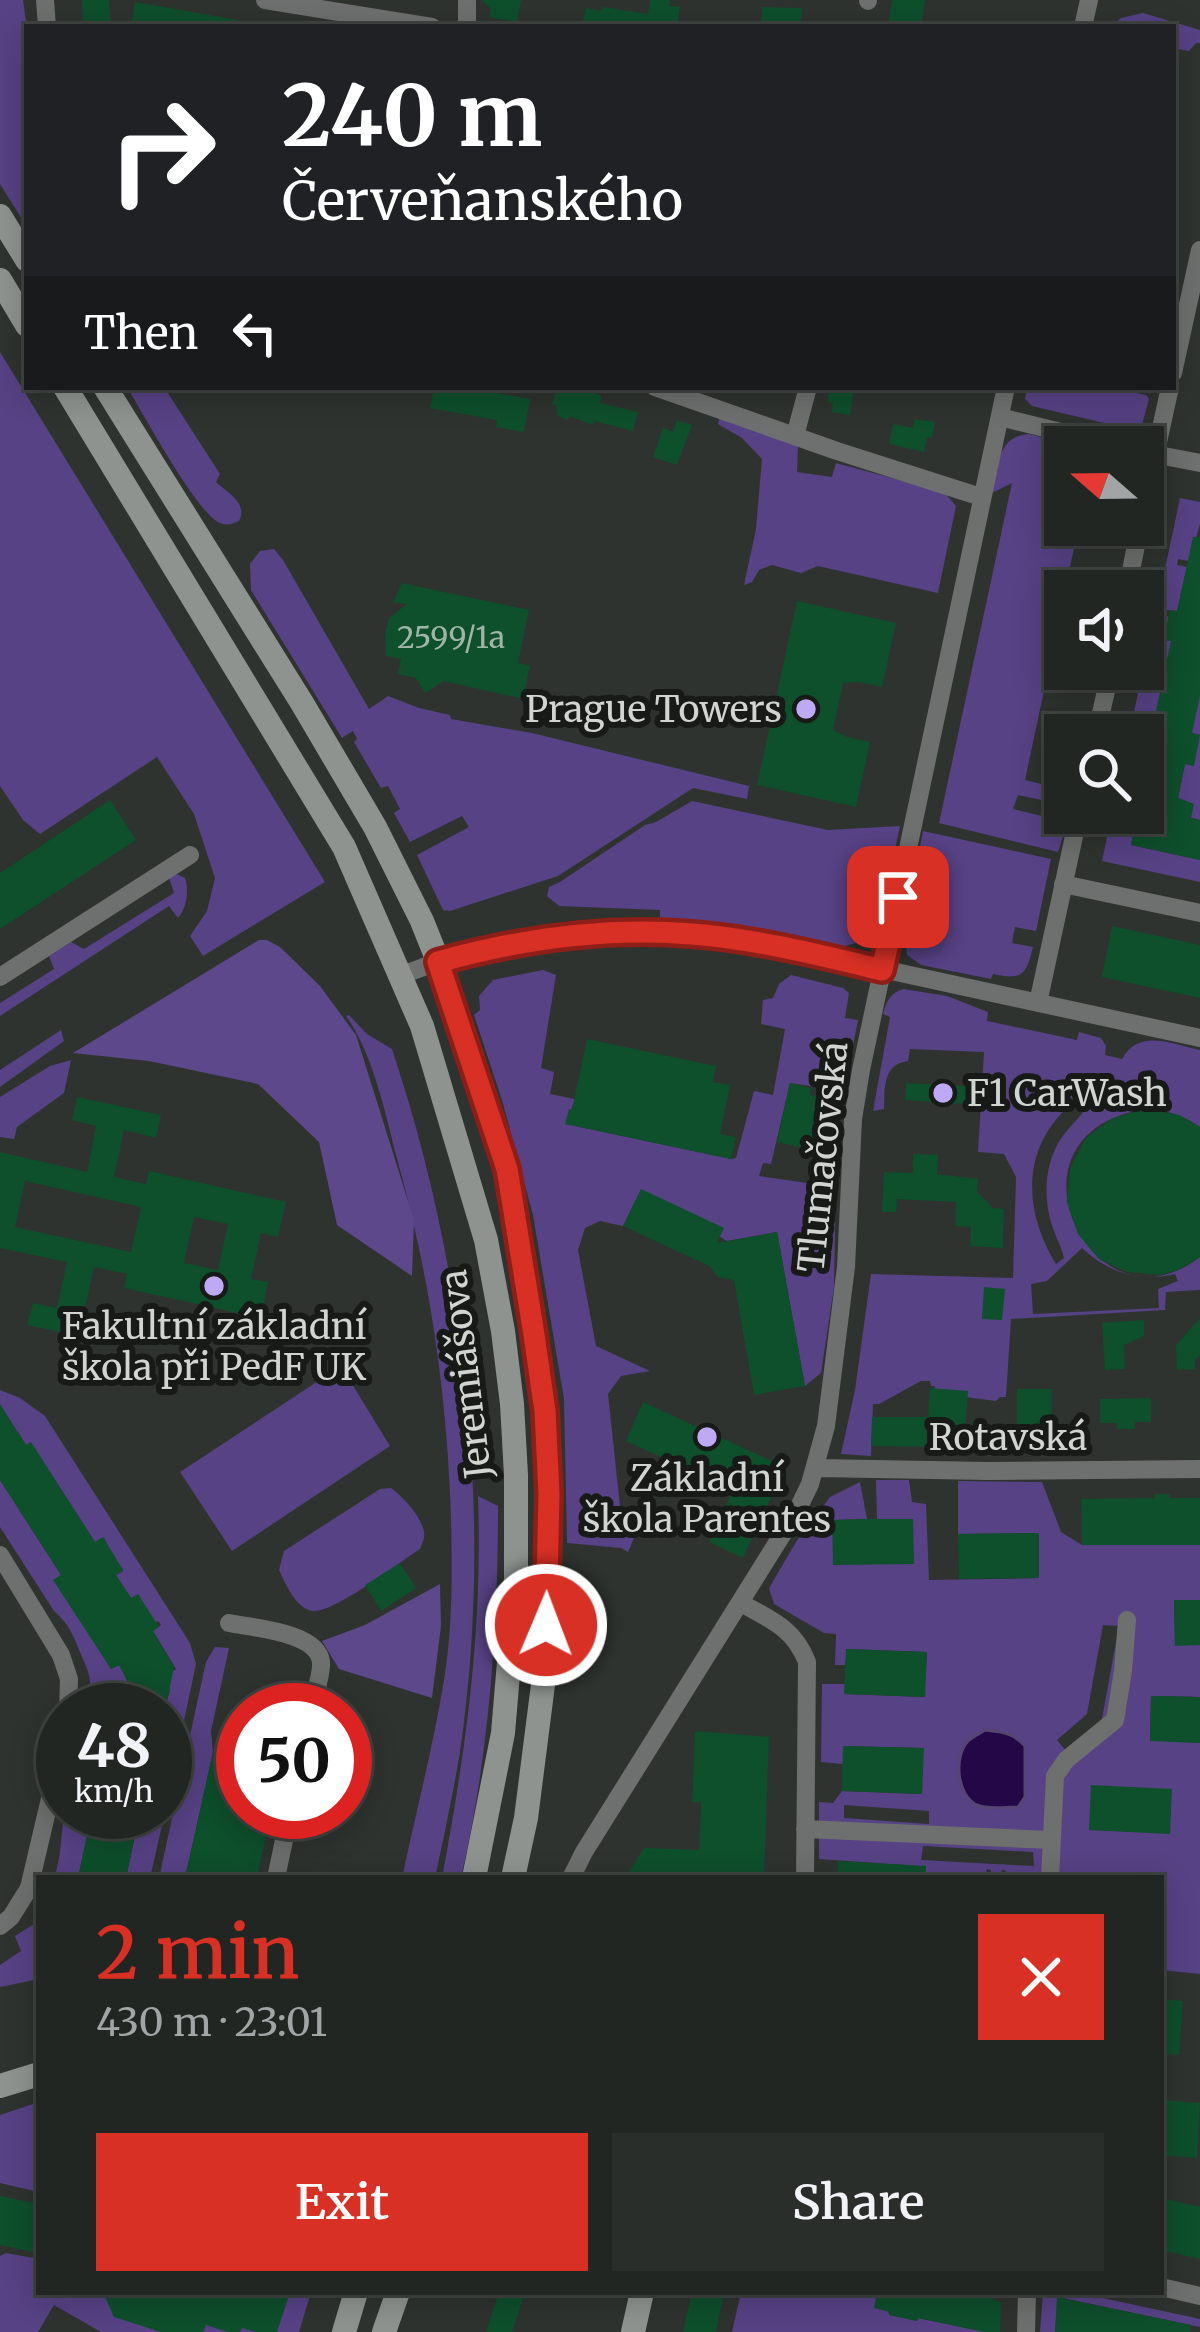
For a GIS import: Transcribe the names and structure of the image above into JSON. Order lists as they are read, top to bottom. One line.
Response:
{"streets":{"main road":["Jeremiášova"],"street":["Tlumačovská","Rotavská"]},"crossings":[["Tlumačovská","Rotavská"]],"places":["Prague Towers","F1 CarWash","Fakultní základní škola při PedF UK","Základní škola Parentes"],"house_numbers":["2599/1a"],"north":"left","page":{"turn":["240 m","Červeňanského"],"then":"Then","speed":"48 km/h","limit":"50","heading":["2 min","430 m · 23:01"],"buttons":["Exit","Share"]}}
